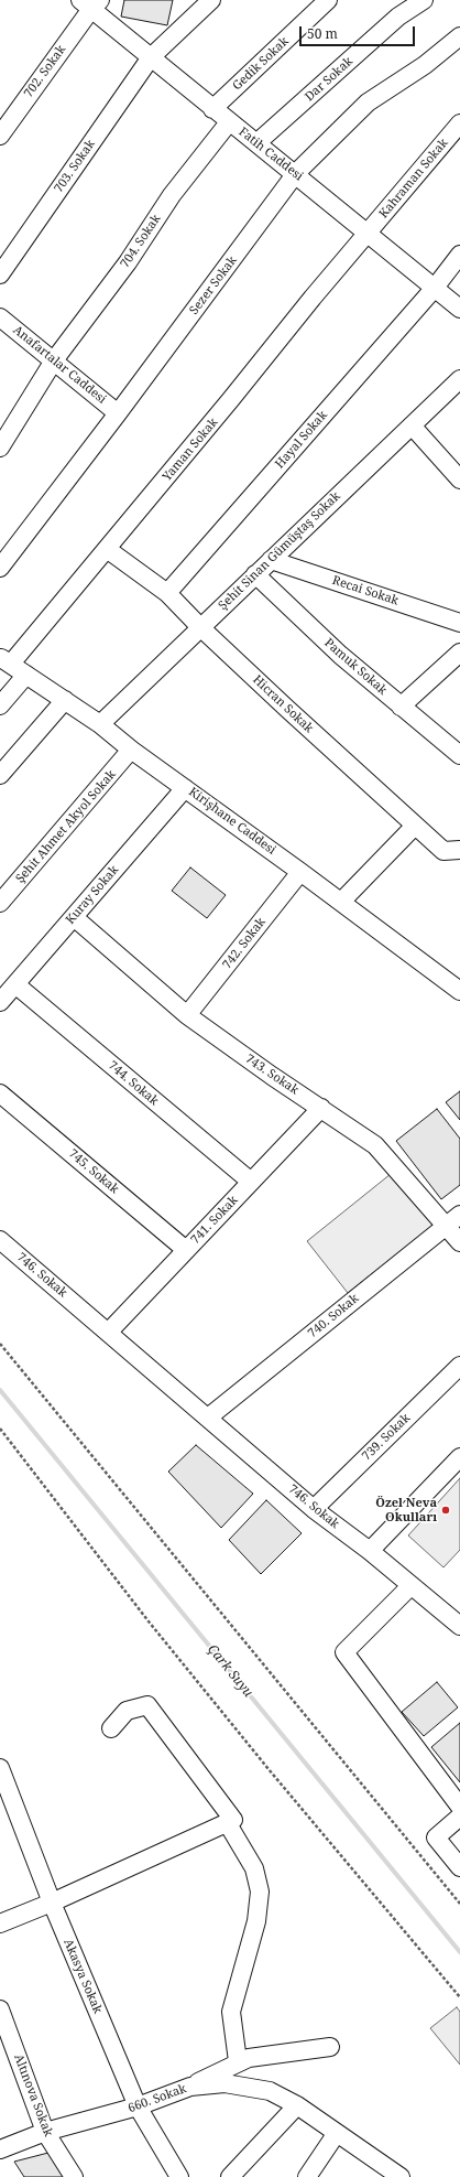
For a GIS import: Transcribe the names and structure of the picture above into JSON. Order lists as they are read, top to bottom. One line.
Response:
{"streets":{"street":["Gedik Sokak","702. Sokak","Dar Sokak","Fatih Caddesi","703. Sokak","Kahraman Sokak","704. Sokak","Sezer Sokak","Anafartalar Caddesi","Hayal Sokak","Yaman Sokak","Şehit Sinan Gümüştaş Sokak","Recai Sokak","Pamuk Sokak","Hicran Sokak","Kirişhane Caddesi","Şehit Ahmet Akyol Sokak","Kuray Sokak","742. Sokak","743. Sokak","744. Sokak","745. Sokak","741. Sokak","746. Sokak","740. Sokak","739. Sokak","Akasya Sokak","Altınova Sokak","660. Sokak"]},"crossings":[["Gedik Sokak","Fatih Caddesi"],["702. Sokak","Fatih Caddesi"],["Dar Sokak","Fatih Caddesi"],["Fatih Caddesi","703. Sokak"],["Fatih Caddesi","Kahraman Sokak"],["Fatih Caddesi","704. Sokak"],["Fatih Caddesi","Sezer Sokak"],["Fatih Caddesi","Hayal Sokak"],["Fatih Caddesi","Yaman Sokak"],["Kahraman Sokak","Yaman Sokak"],["704. Sokak","Anafartalar Caddesi"],["Sezer Sokak","Anafartalar Caddesi"],["Hayal Sokak","Hicran Sokak"],["Yaman Sokak","Hicran Sokak"],["Yaman Sokak","Kirişhane Caddesi"],["Şehit Sinan Gümüştaş Sokak","Recai Sokak"],["Şehit Sinan Gümüştaş Sokak","Pamuk Sokak"],["Şehit Sinan Gümüştaş Sokak","Hicran Sokak"],["Şehit Sinan Gümüştaş Sokak","Kirişhane Caddesi"],["Kirişhane Caddesi","Şehit Ahmet Akyol Sokak"],["Kirişhane Caddesi","Kuray Sokak"],["Kirişhane Caddesi","742. Sokak"],["Kuray Sokak","743. Sokak"],["Kuray Sokak","744. Sokak"],["742. Sokak","743. Sokak"],["743. Sokak","741. Sokak"],["743. Sokak","740. Sokak"],["744. Sokak","741. Sokak"],["745. Sokak","741. Sokak"],["741. Sokak","746. Sokak"],["746. Sokak","740. Sokak"],["746. Sokak","739. Sokak"],["Akasya Sokak","660. Sokak"],["Altınova Sokak","660. Sokak"]],"water":["Çark Suyu"],"places":["Özel Neva Okulları"],"scale_bar":"50 m"}
